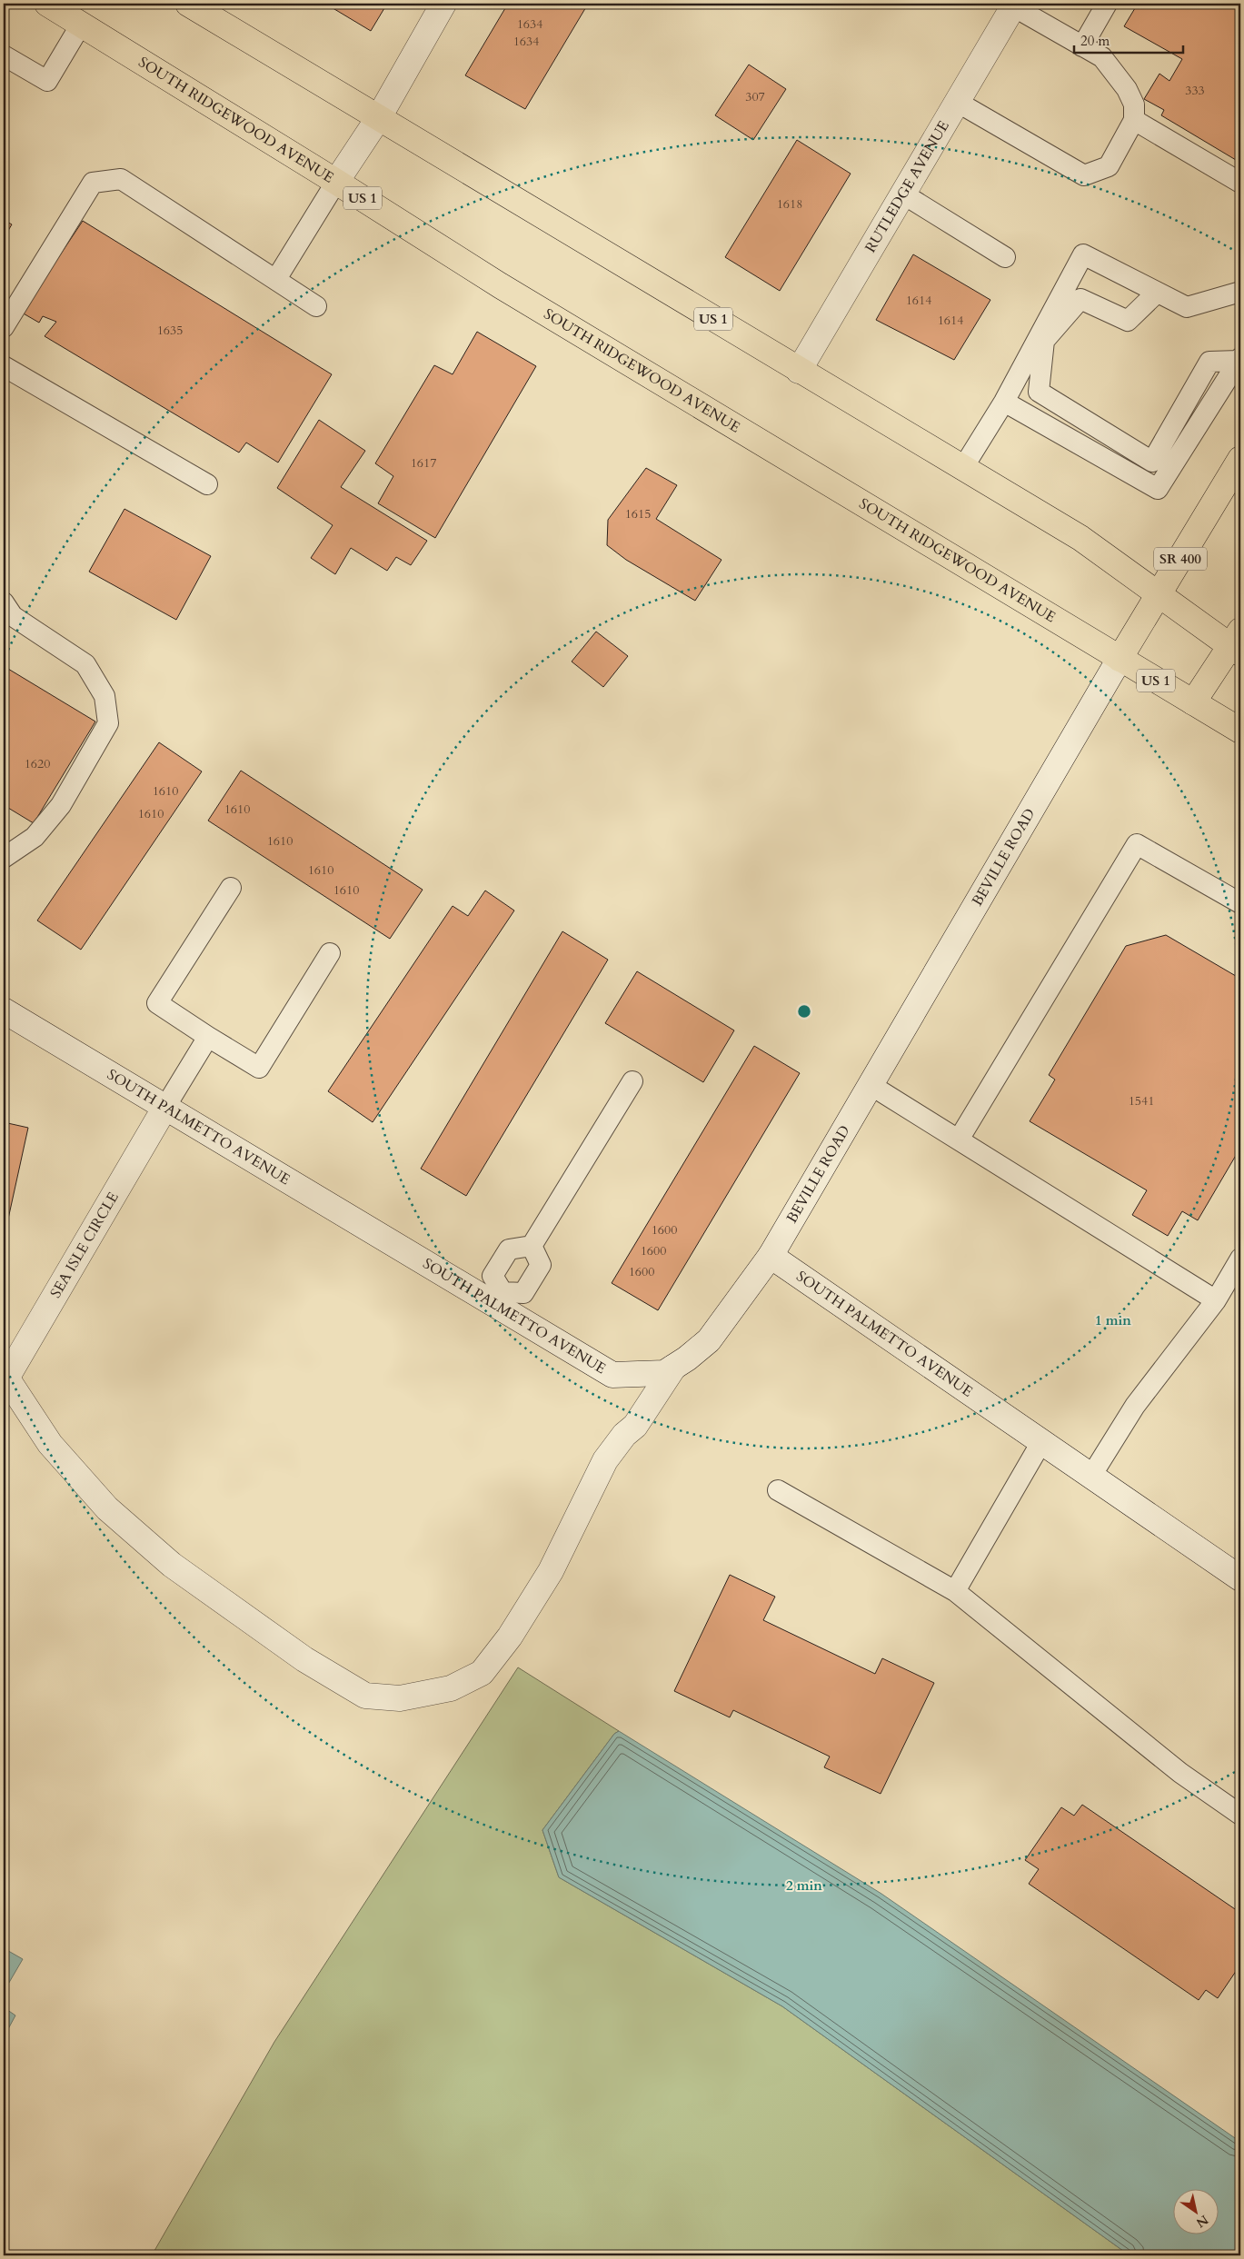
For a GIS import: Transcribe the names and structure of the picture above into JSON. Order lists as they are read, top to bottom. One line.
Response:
{"streets":{"main road":["SOUTH RIDGEWOOD AVENUE","US 1","SR 400","BEVILLE ROAD"],"street":["RUTLEDGE AVENUE","SOUTH PALMETTO AVENUE","SEA ISLE CIRCLE"]},"crossings":[["SOUTH RIDGEWOOD AVENUE","BEVILLE ROAD"],["RUTLEDGE AVENUE","US 1"],["US 1","BEVILLE ROAD"],["BEVILLE ROAD","SOUTH PALMETTO AVENUE"],["SOUTH PALMETTO AVENUE","SEA ISLE CIRCLE"]],"house_numbers":["1634","1634","333","307","1618","1614","1614","1635","1617","1615","1620","1610","1610","1610","1610","1610","1610","1541","1600","1600","1600"],"scale_bar":"20 m","north":"bottom right","rings":["1 min","2 min"]}
